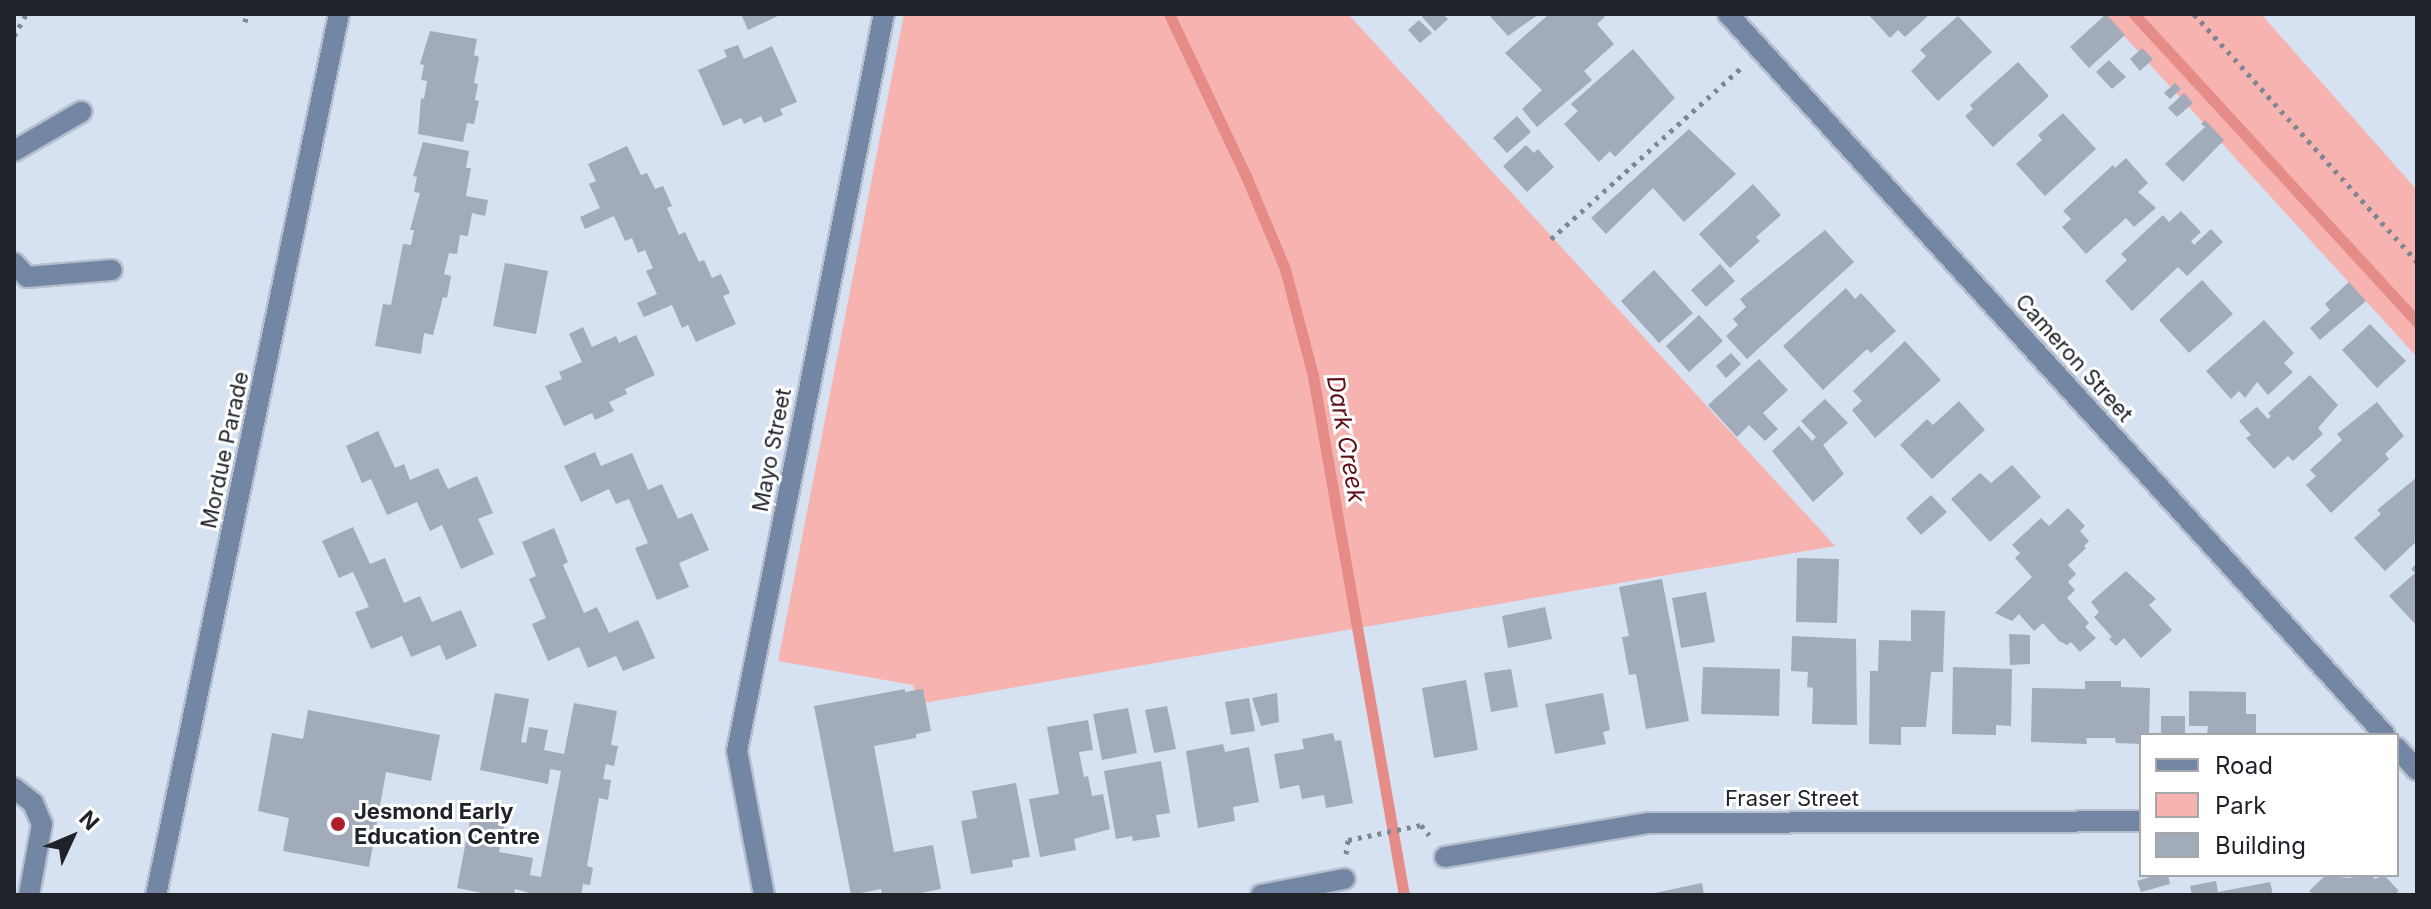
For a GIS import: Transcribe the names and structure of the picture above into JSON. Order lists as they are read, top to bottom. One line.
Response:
{"streets":{"street":["Cameron Street","Mordue Parade","Mayo Street","Fraser Street"]},"water":["Dark Creek"],"places":["Jesmond Early Education Centre"],"legend":["Road","Park","Building"],"north":"top right"}
